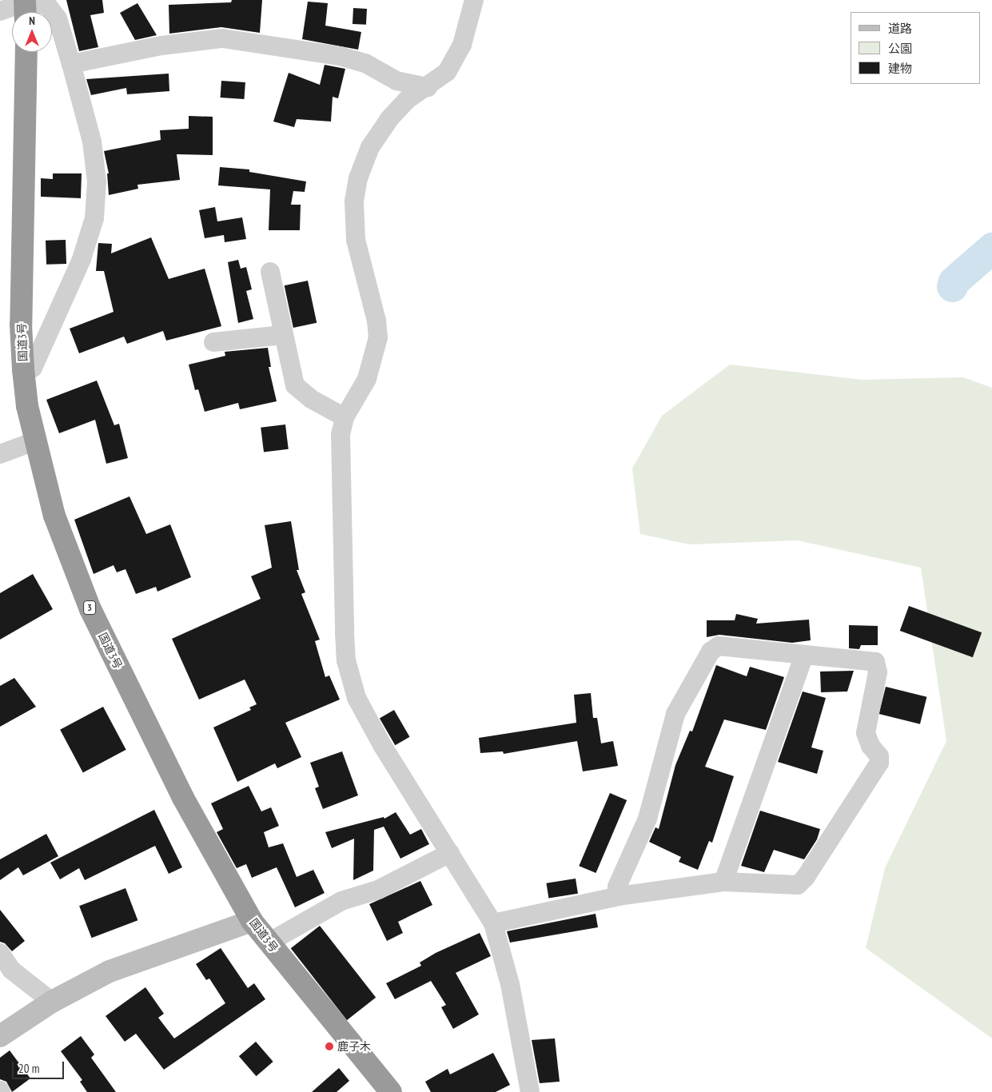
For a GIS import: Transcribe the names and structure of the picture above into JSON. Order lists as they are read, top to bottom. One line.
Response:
{"streets":{"highway":["国道3号","3"]},"places":["鹿子木"],"legend":["道路","公園","建物"],"scale_bar":"20 m","north":"top"}
